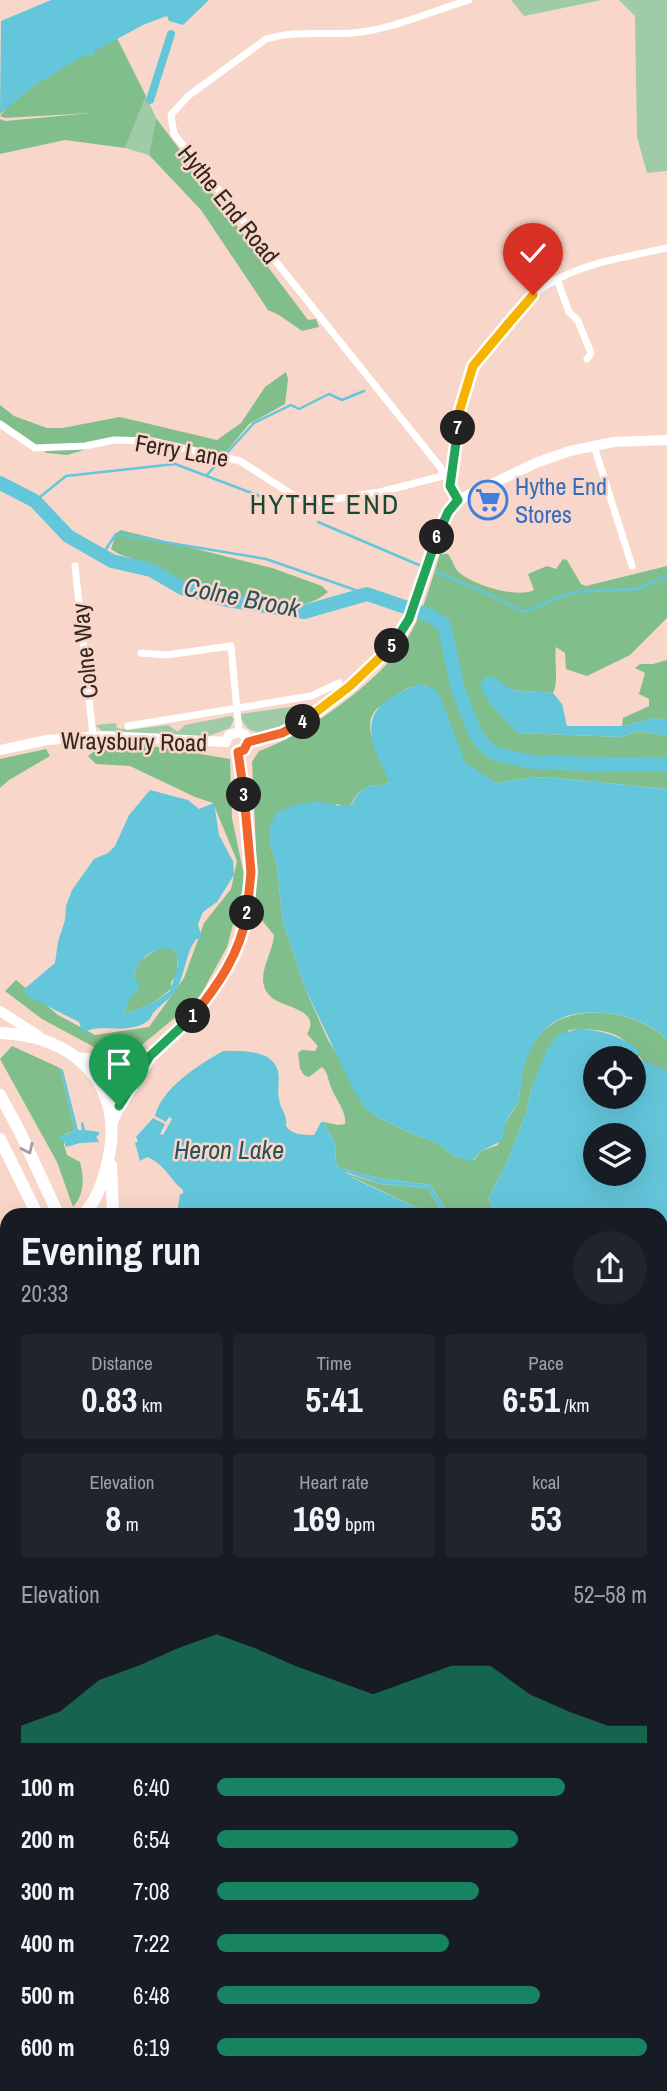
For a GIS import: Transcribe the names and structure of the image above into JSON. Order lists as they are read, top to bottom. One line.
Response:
{"streets":{"main road":["Wraysbury Road"],"street":["Hythe End Road","Ferry Lane","Colne Way"]},"crossings":[["Hythe End Road","Ferry Lane"],["Colne Way","Wraysbury Road"]],"districts":["HYTHE END"],"water":["Colne Brook","Heron Lake"],"places":{"supermarket":["Hythe End Stores"]},"page":{"pins":["7","6","5","4","3","2","1"],"heading":["Evening run","20:33"],"stats":[["Distance","0.83 km"],["Time","5:41"],["Pace","6:51 /km"],["Elevation","8 m"],["Heart rate","169 bpm"],["kcal","53"]],"chart":["Elevation","52–58 m"],"list":[{"name":"100 m","note":"6:40"},{"name":"200 m","note":"6:54"},{"name":"300 m","note":"7:08"},{"name":"400 m","note":"7:22"},{"name":"500 m","note":"6:48"},{"name":"600 m","note":"6:19"}]}}
